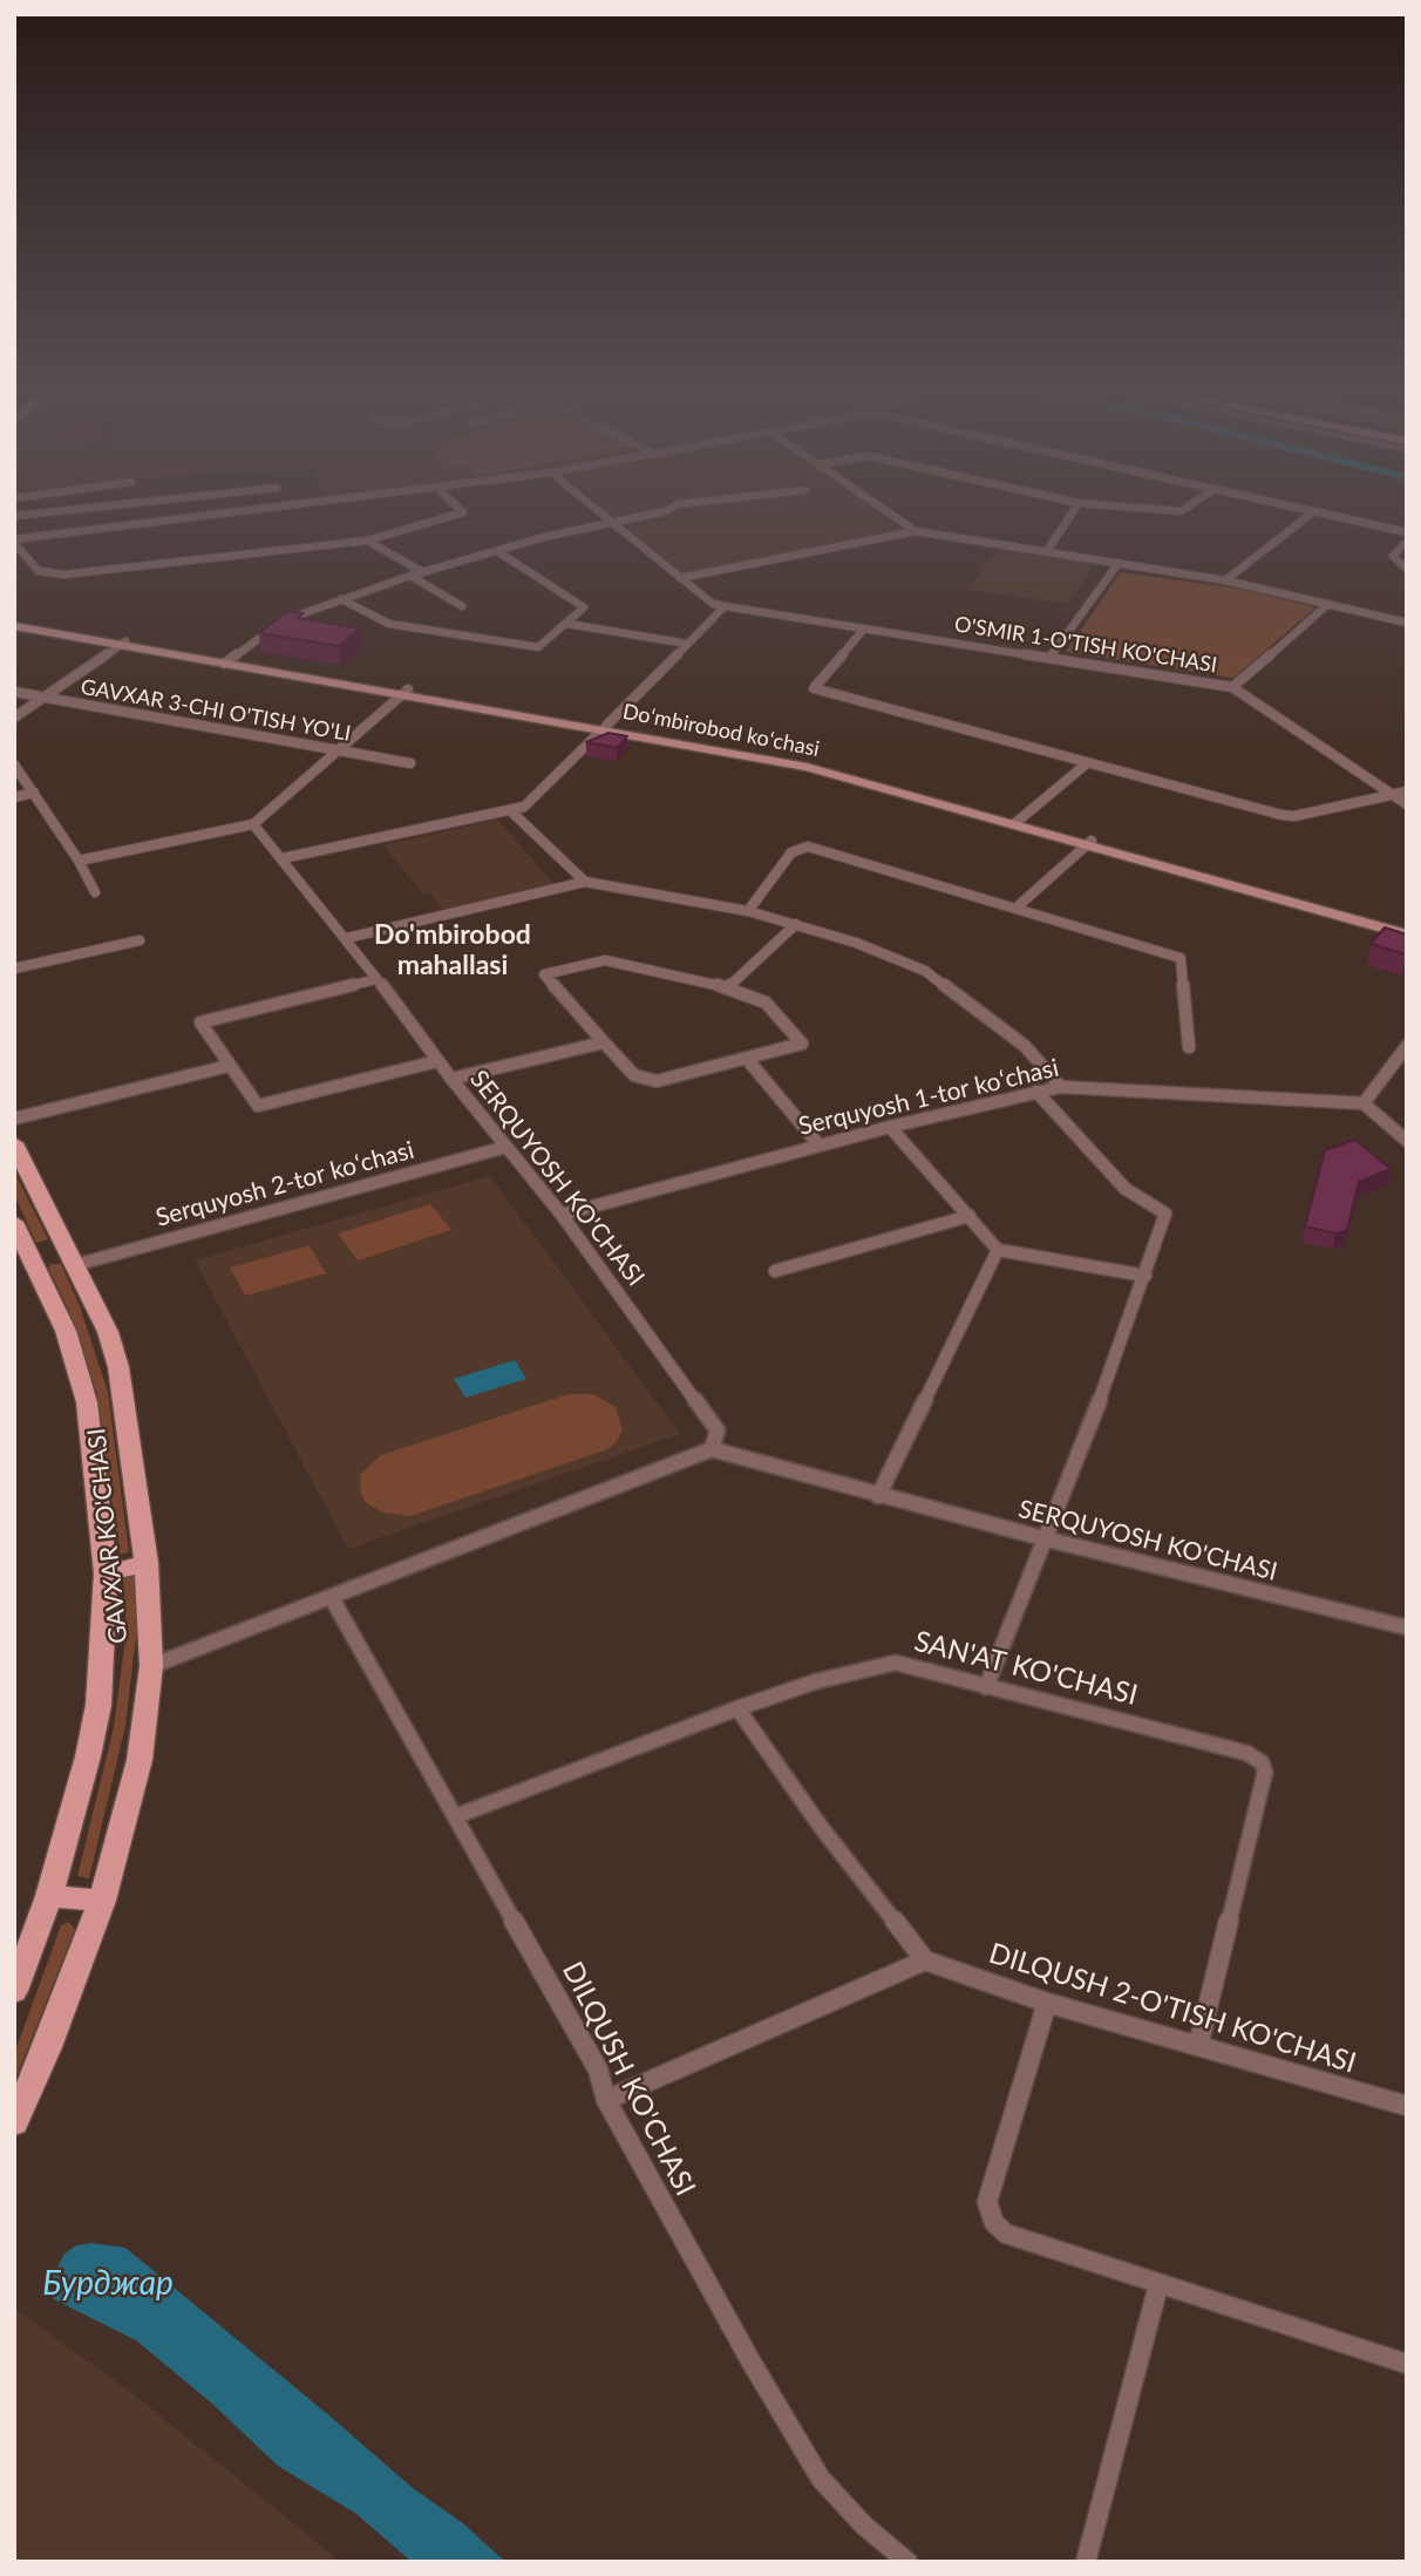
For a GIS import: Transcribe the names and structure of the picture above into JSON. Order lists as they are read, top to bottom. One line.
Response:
{"streets":{"main road":["Doʻmbirobod koʻchasi","GAVXAR KO'CHASI"],"street":["O'SMIR 1-O'TISH KO'CHASI","GAVXAR 3-CHI O'TISH YO'LI","Serquyosh 1-tor koʻchasi","SERQUYOSH KO'CHASI","Serquyosh 2-tor koʻchasi","SAN'AT KO'CHASI","DILQUSH 2-O'TISH KO'CHASI","DILQUSH KO'CHASI"]},"crossings":[["Serquyosh 1-tor koʻchasi","SERQUYOSH KO'CHASI"],["SERQUYOSH KO'CHASI","Serquyosh 2-tor koʻchasi"],["Serquyosh 2-tor koʻchasi","GAVXAR KO'CHASI"],["SAN'AT KO'CHASI","DILQUSH 2-O'TISH KO'CHASI"],["SAN'AT KO'CHASI","DILQUSH KO'CHASI"]],"districts":["Do'mbirobod mahallasi"],"water":["Бурджар"]}
